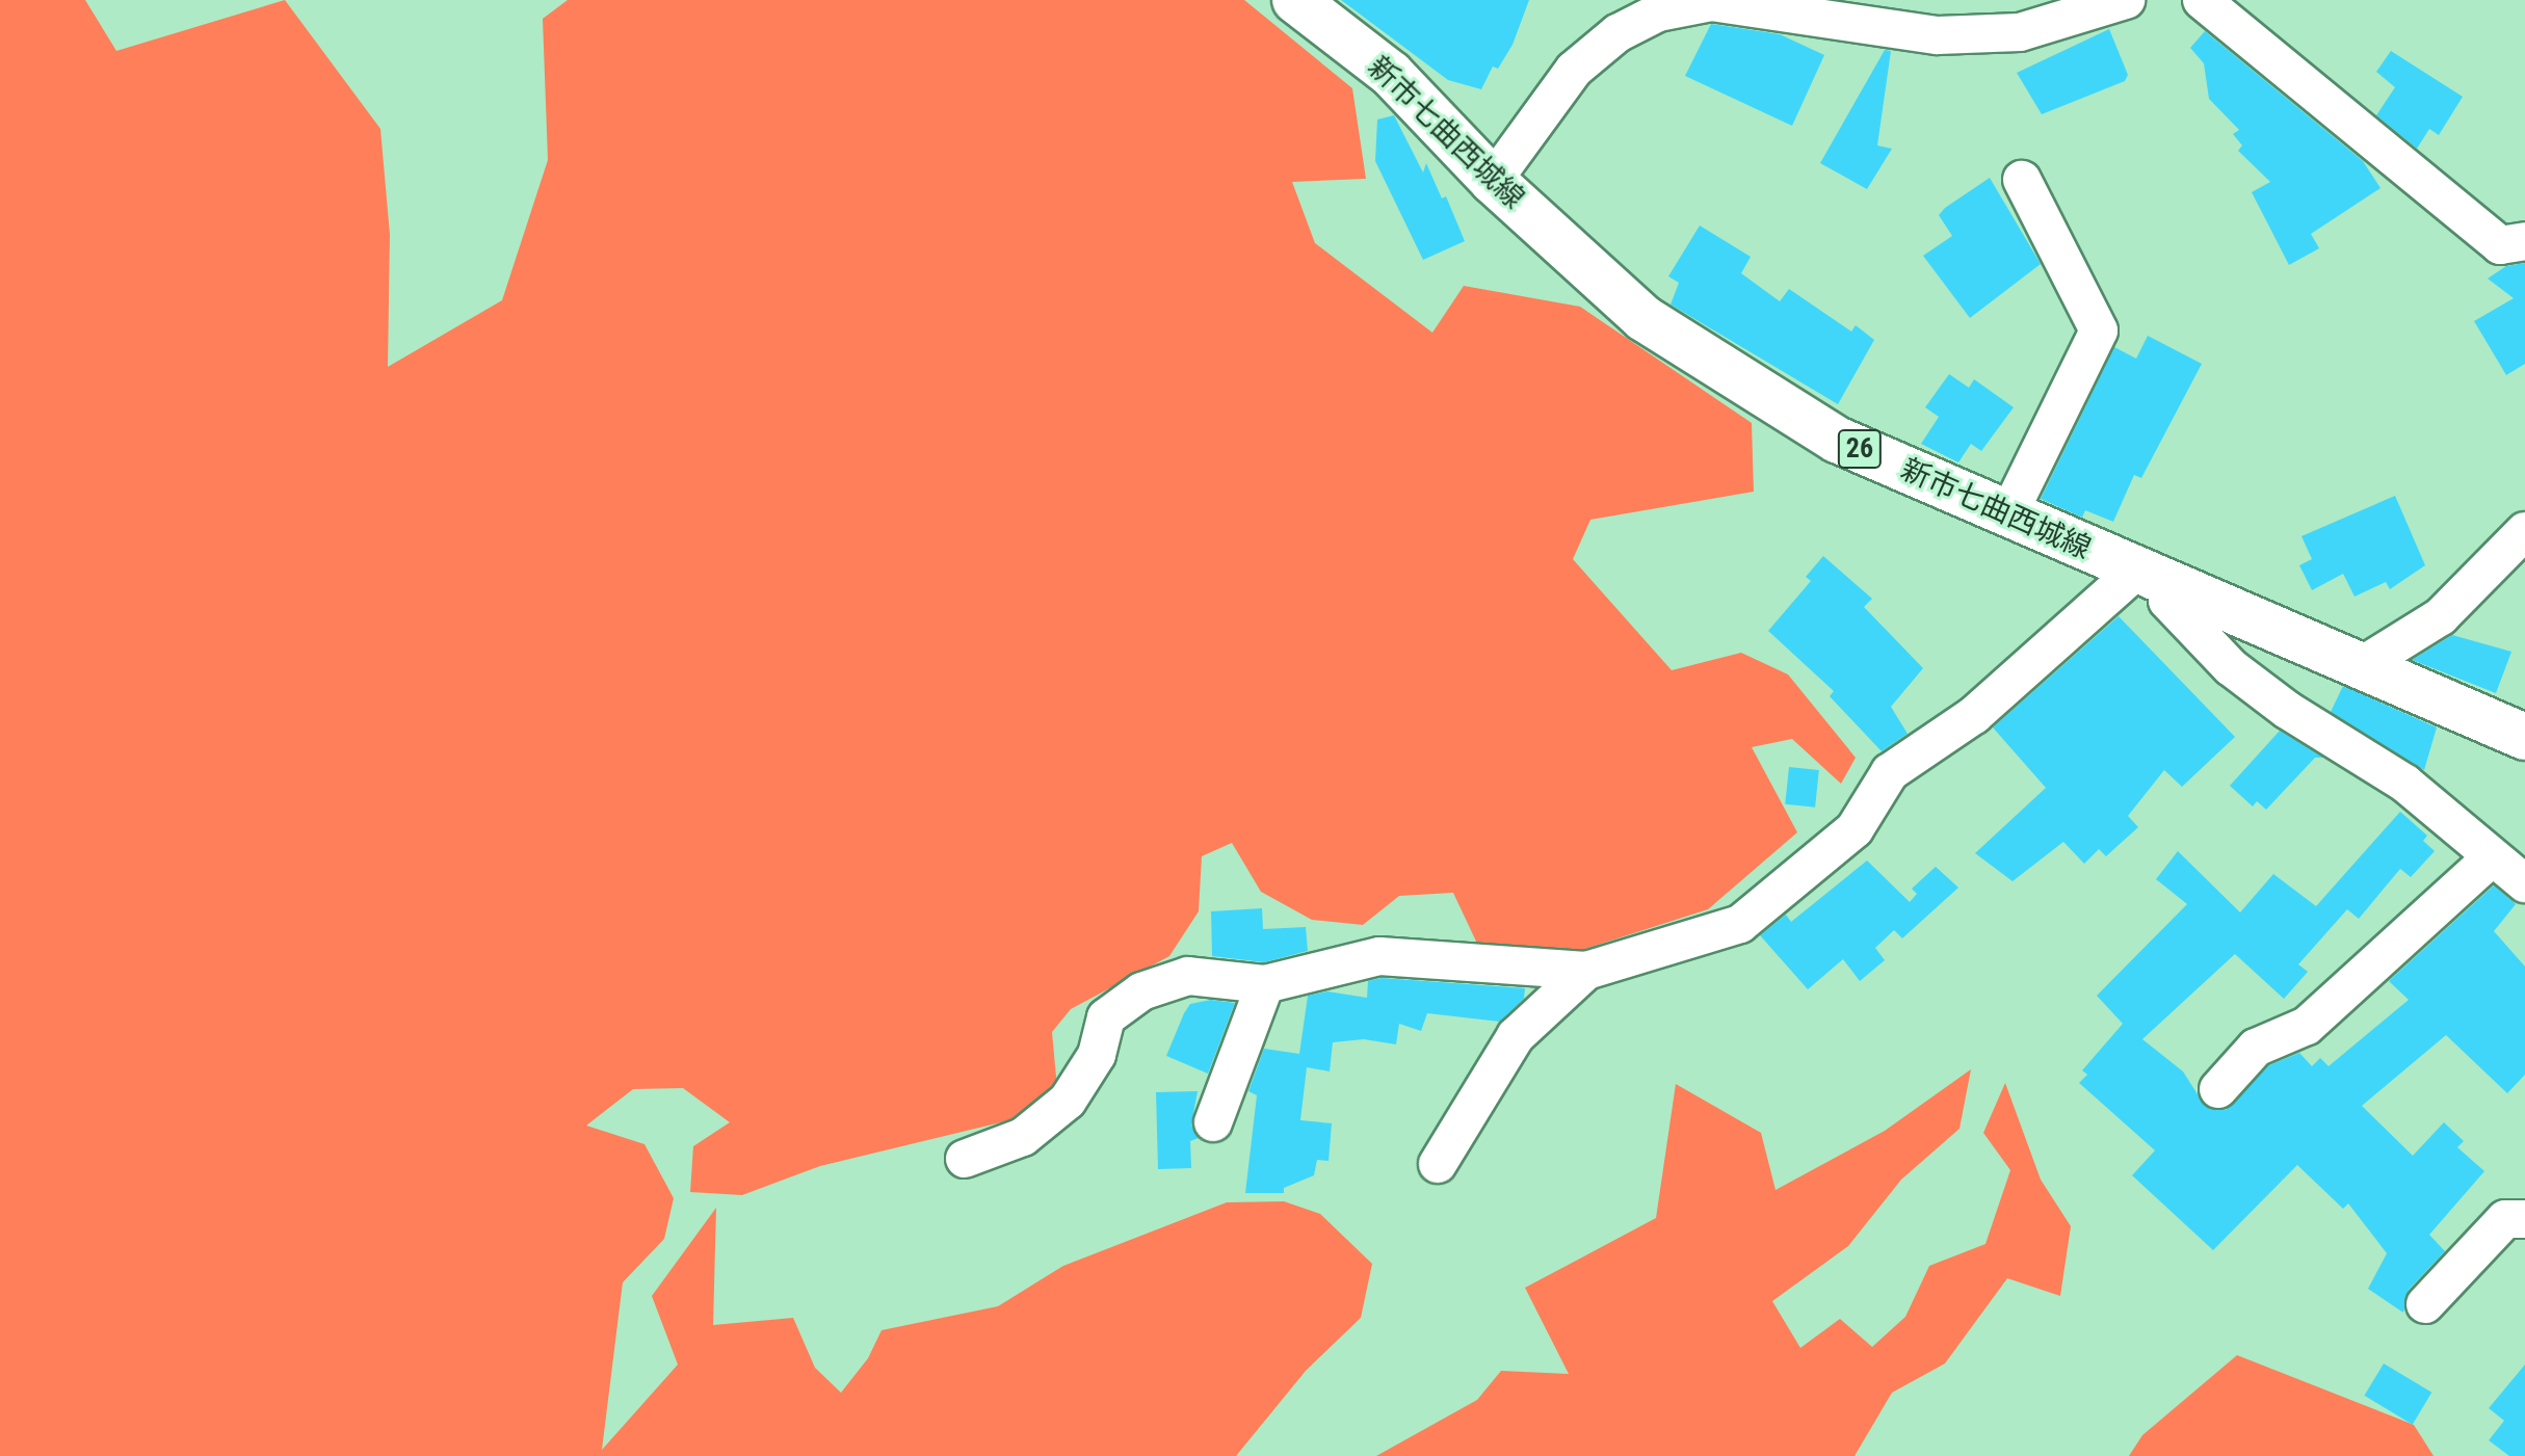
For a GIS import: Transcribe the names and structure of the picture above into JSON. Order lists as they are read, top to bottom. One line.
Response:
{"streets":{"main road":["新市七曲西城線","26"]}}
